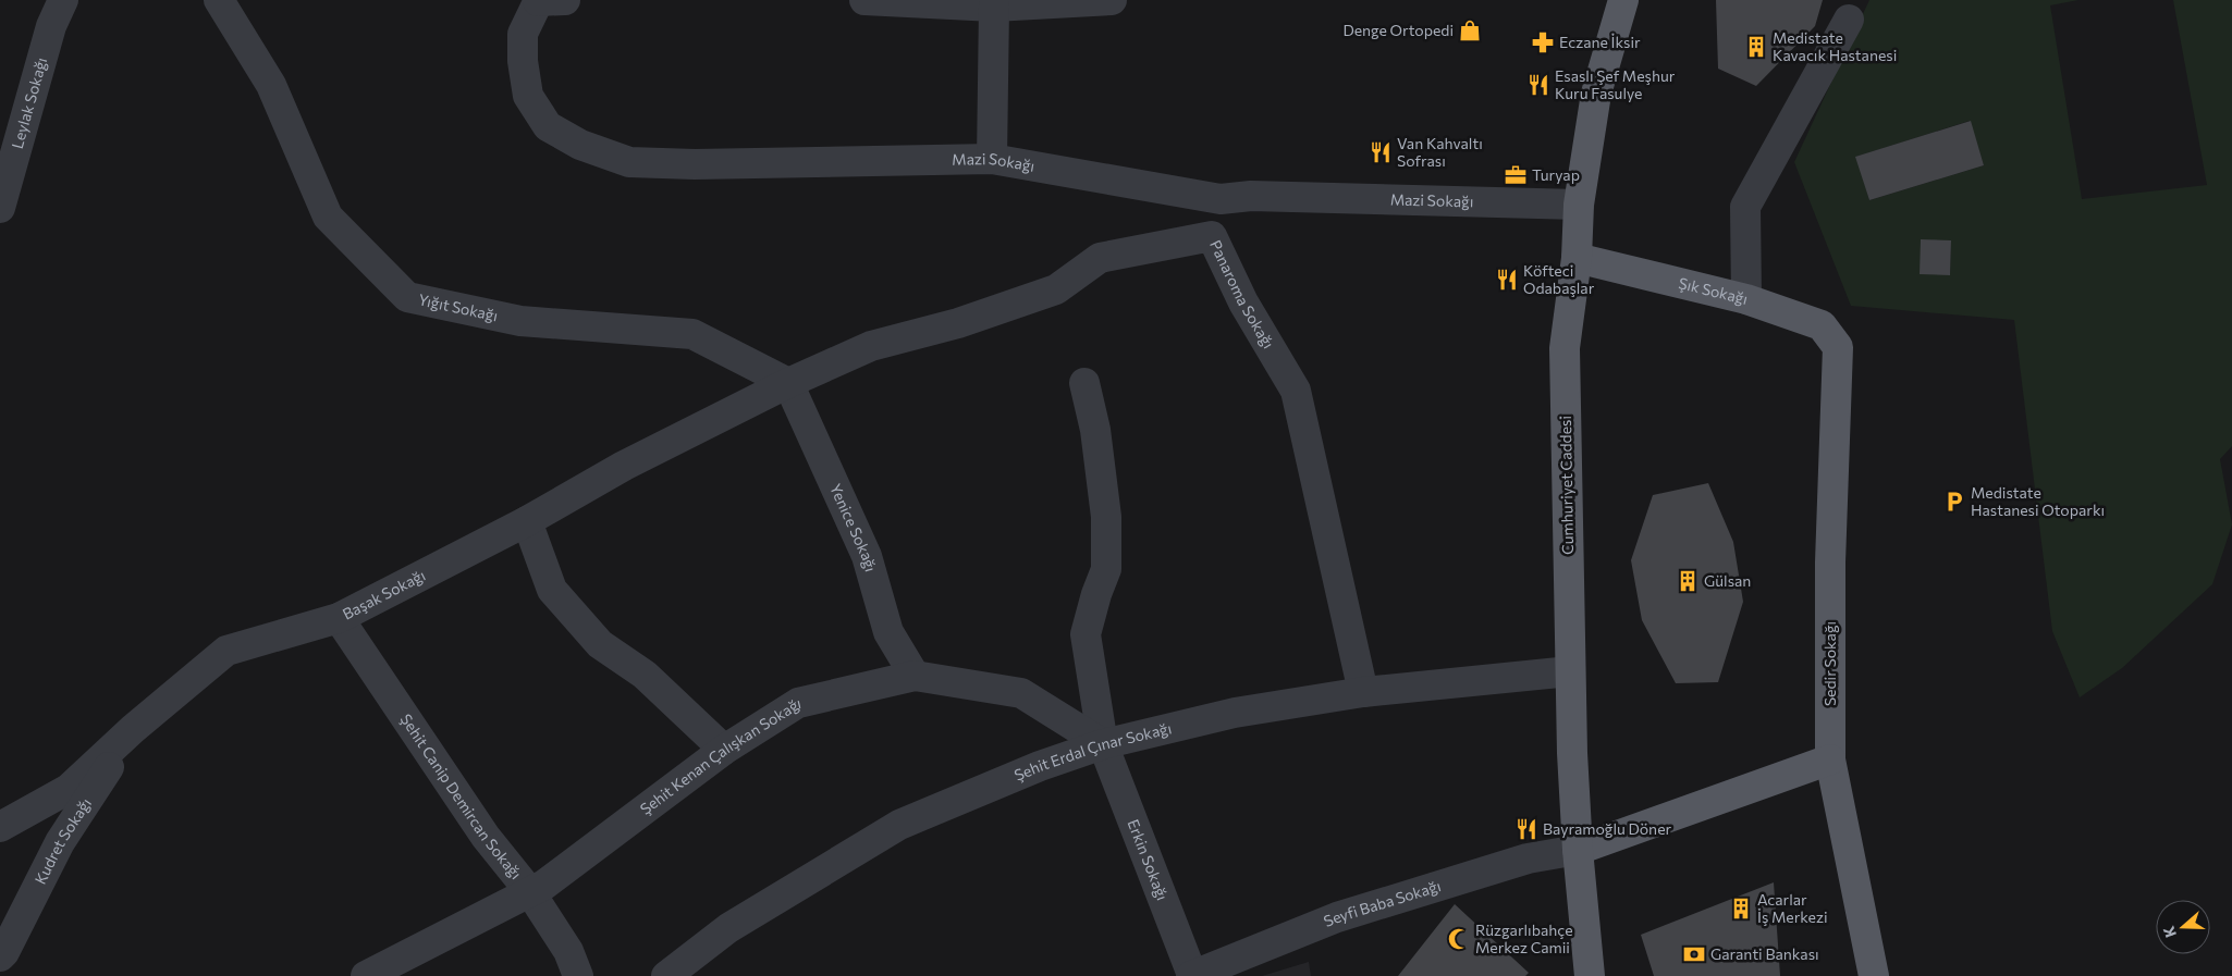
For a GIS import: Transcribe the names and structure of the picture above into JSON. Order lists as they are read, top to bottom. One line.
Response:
{"streets":{"main road":["Şık Sokağı","Cumhuriyet Caddesi","Sedir Sokağı"],"street":["Leylak Sokağı","Mazi Sokağı","Panaroma Sokağı","Yığıt Sokağı","Yenice Sokağı","Başak Sokağı","Şehit Erdal Çınar Sokağı","Şehit Kenan Çalışkan Sokağı","Şehit Canip Demircan Sokağı","Kudret Sokağı","Erkin Sokağı","Seyfi Baba Sokağı"]},"crossings":[["Mazi Sokağı","Cumhuriyet Caddesi"],["Şık Sokağı","Cumhuriyet Caddesi"],["Şık Sokağı","Sedir Sokağı"],["Panaroma Sokağı","Yığıt Sokağı"],["Panaroma Sokağı","Yenice Sokağı"],["Panaroma Sokağı","Başak Sokağı"],["Panaroma Sokağı","Şehit Erdal Çınar Sokağı"],["Yığıt Sokağı","Yenice Sokağı"],["Yığıt Sokağı","Başak Sokağı"],["Cumhuriyet Caddesi","Şehit Erdal Çınar Sokağı"],["Cumhuriyet Caddesi","Seyfi Baba Sokağı"],["Yenice Sokağı","Başak Sokağı"],["Yenice Sokağı","Şehit Kenan Çalışkan Sokağı"],["Başak Sokağı","Şehit Canip Demircan Sokağı"],["Başak Sokağı","Kudret Sokağı"],["Şehit Erdal Çınar Sokağı","Şehit Kenan Çalışkan Sokağı"],["Şehit Erdal Çınar Sokağı","Erkin Sokağı"],["Şehit Kenan Çalışkan Sokağı","Şehit Canip Demircan Sokağı"],["Şehit Kenan Çalışkan Sokağı","Erkin Sokağı"],["Erkin Sokağı","Seyfi Baba Sokağı"]],"places":{"shop":["Denge Ortopedi"],"pharmacy":["Eczane İksir"],"building":["Medistate Kavacık Hastanesi","Gülsan","Acarlar İş Merkezi"],"restaurant":["Esaslı Şef Meşhur Kuru Fasulye","Van Kahvaltı Sofrası","Köfteci Odabaşlar","Bayramoğlu Döner"],"office":["Turyap"],"parking":["Medistate Hastanesi Otoparkı"],"mosque":["Rüzgarlıbahçe Merkez Camii"],"bank":["Garanti Bankası"]},"north":"left"}
